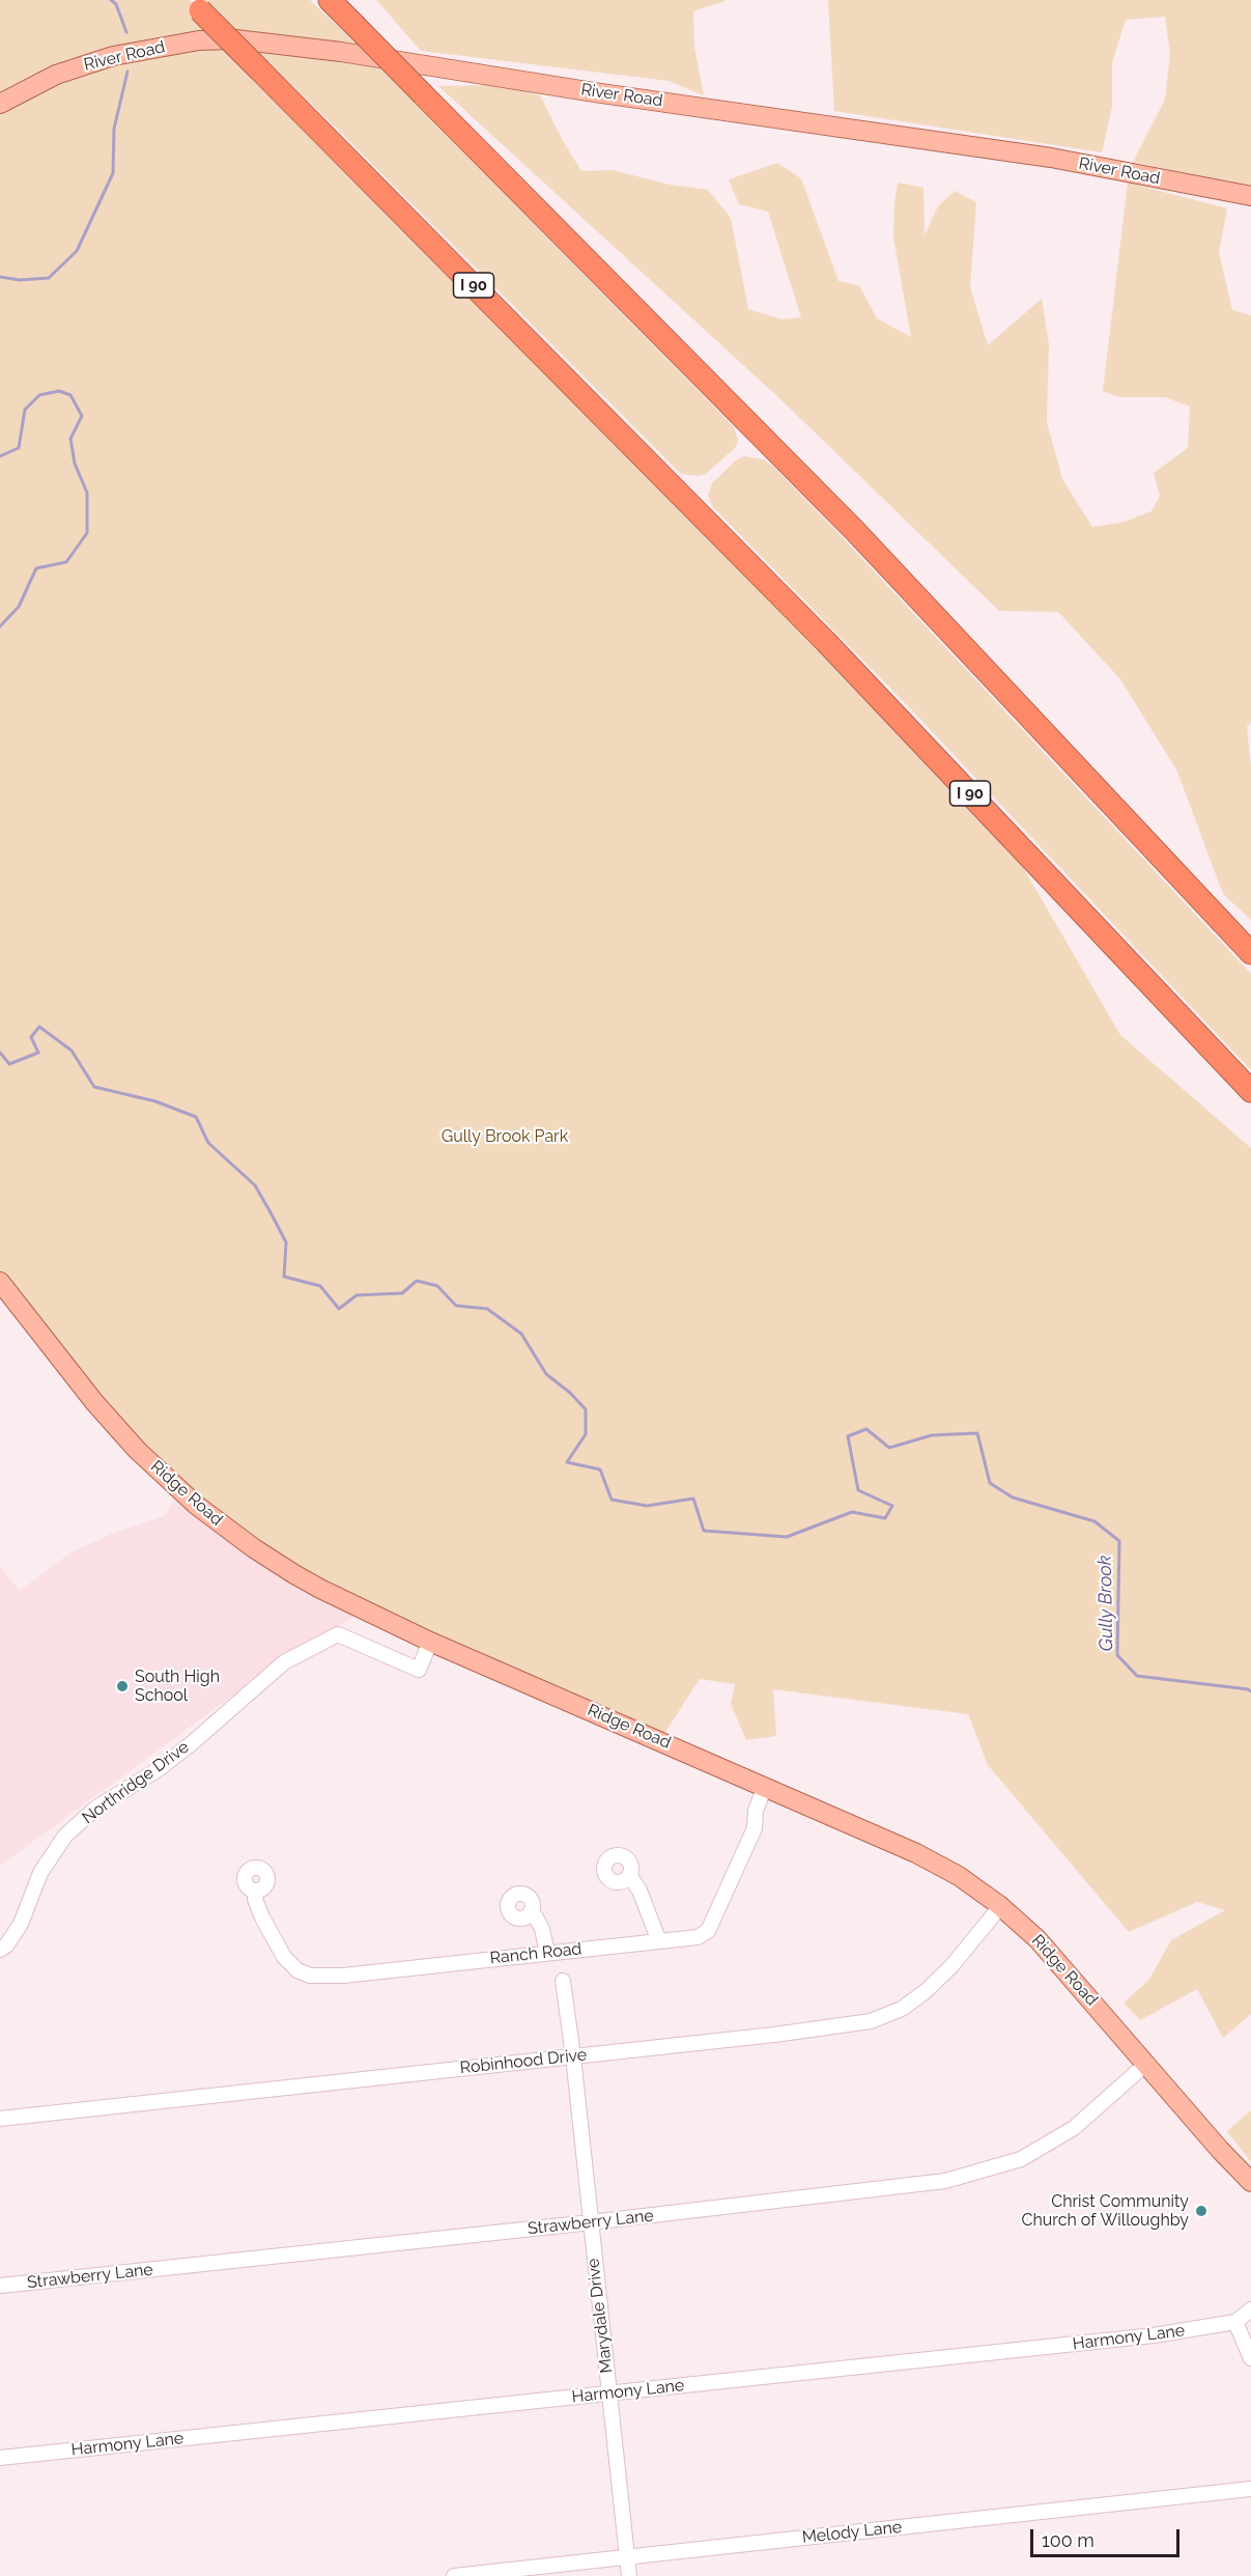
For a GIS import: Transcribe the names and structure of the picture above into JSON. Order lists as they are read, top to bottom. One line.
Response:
{"streets":{"highway":["I 90"],"main road":["River Road","Ridge Road"],"street":["Northridge Drive","Ranch Road","Robinhood Drive","Strawberry Lane","Marydale Drive","Harmony Lane","Melody Lane"]},"crossings":[["Ridge Road","Northridge Drive"],["Ridge Road","Ranch Road"],["Ridge Road","Robinhood Drive"],["Ridge Road","Strawberry Lane"],["Robinhood Drive","Marydale Drive"],["Strawberry Lane","Marydale Drive"],["Marydale Drive","Harmony Lane"],["Marydale Drive","Melody Lane"]],"water":["Gully Brook"],"parks":["Gully Brook Park"],"places":["South High School","Christ Community Church of Willoughby"],"scale_bar":"100 m"}
